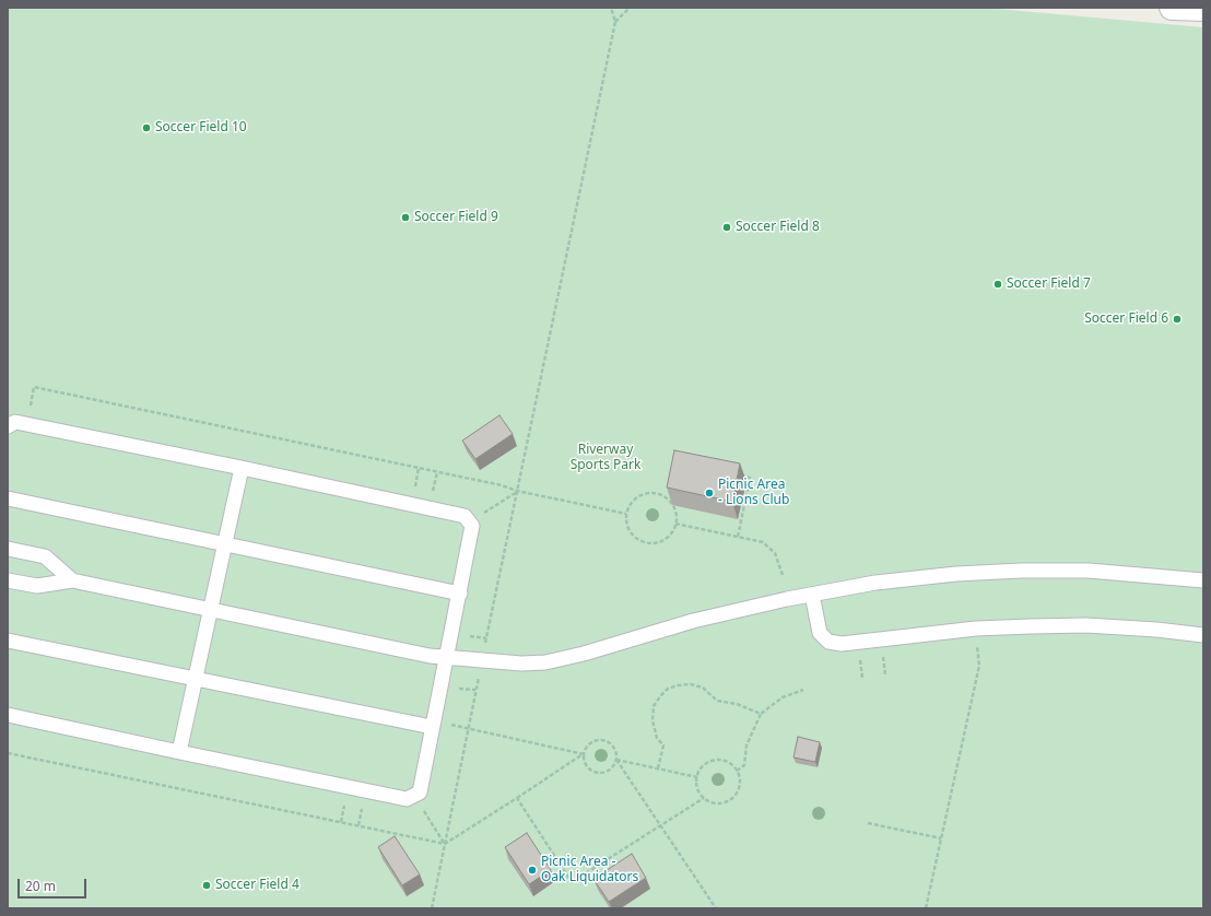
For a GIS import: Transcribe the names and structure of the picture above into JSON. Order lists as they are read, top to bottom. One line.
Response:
{"parks":["Riverway Sports Park"],"places":["Soccer Field 10","Soccer Field 9","Soccer Field 8","Soccer Field 7","Soccer Field 6","Picnic Area - Lions Club","Picnic Area - Oak Liquidators","Soccer Field 4"],"scale_bar":"20 m"}
